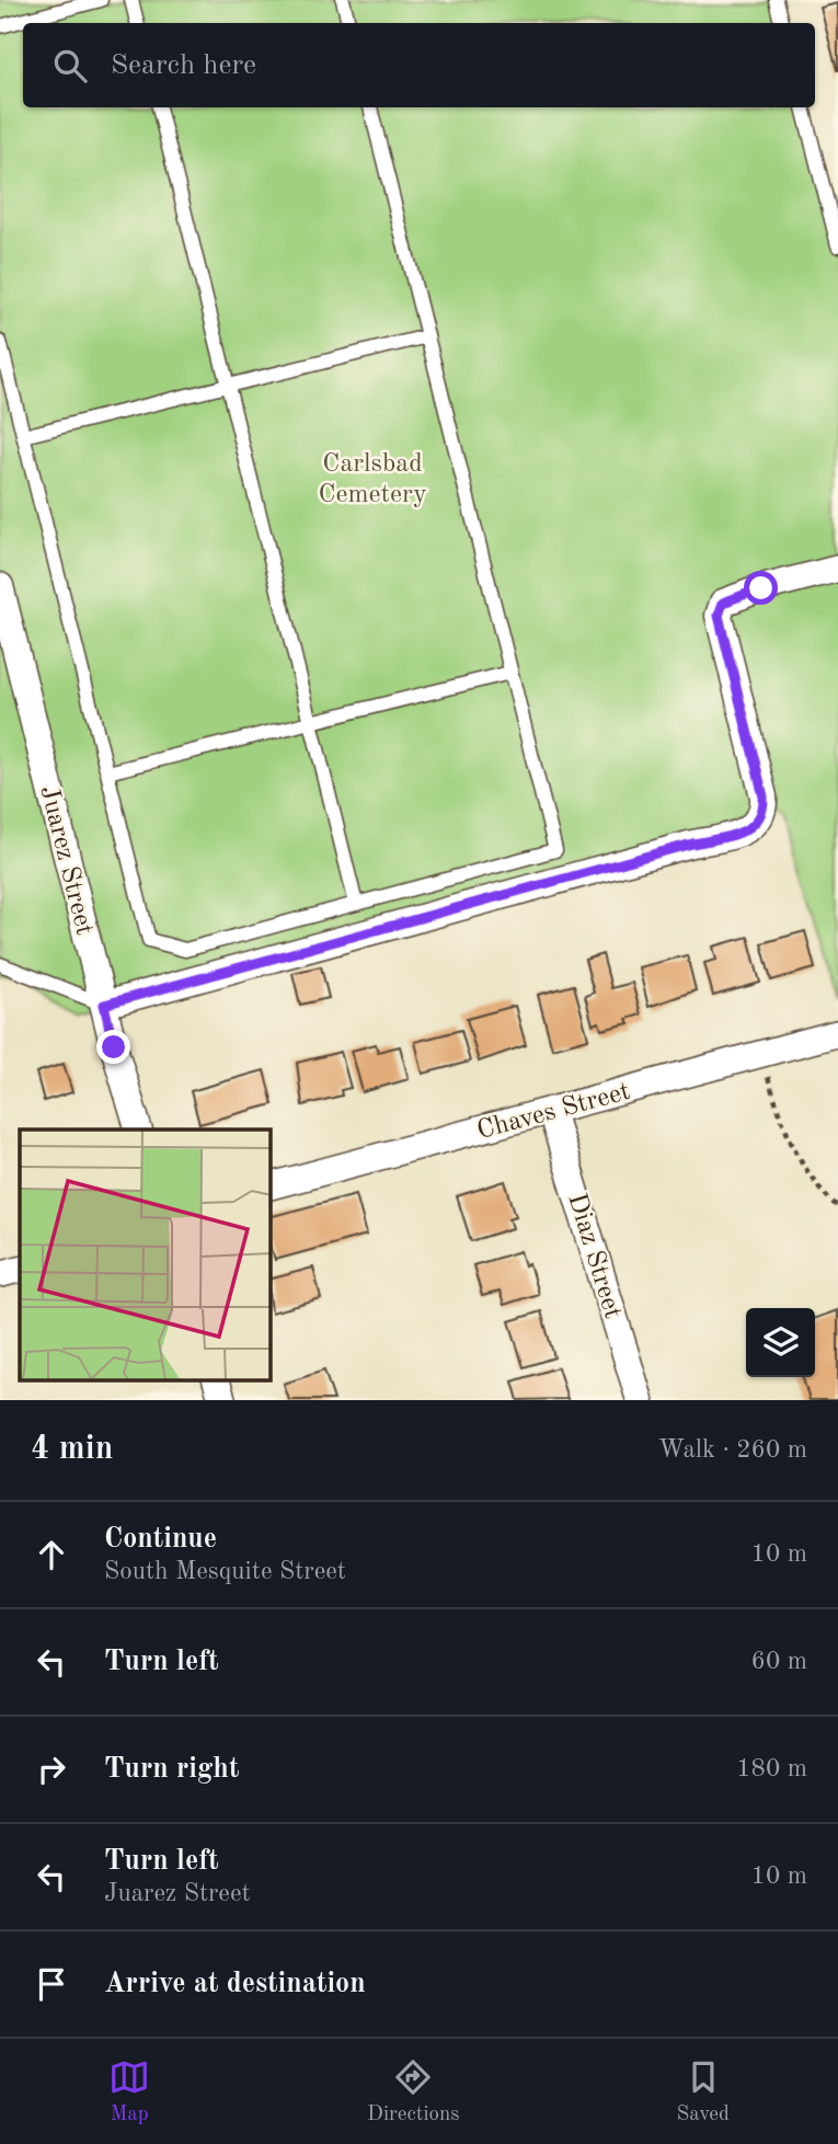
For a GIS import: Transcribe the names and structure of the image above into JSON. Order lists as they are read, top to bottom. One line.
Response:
{"streets":{"street":["Juarez Street","Chaves Street","Diaz Street"]},"crossings":[["Chaves Street","Diaz Street"]],"parks":["Carlsbad Cemetery"],"page":{"search":"Search here","heading":["4 min","Walk · 260 m"],"list":[["Continue","South Mesquite Street","10 m"],["Turn left","60 m"],["Turn right","180 m"],["Turn left","Juarez Street","10 m"],"Arrive at destination"],"nav":["Map","Directions","Saved"]}}
